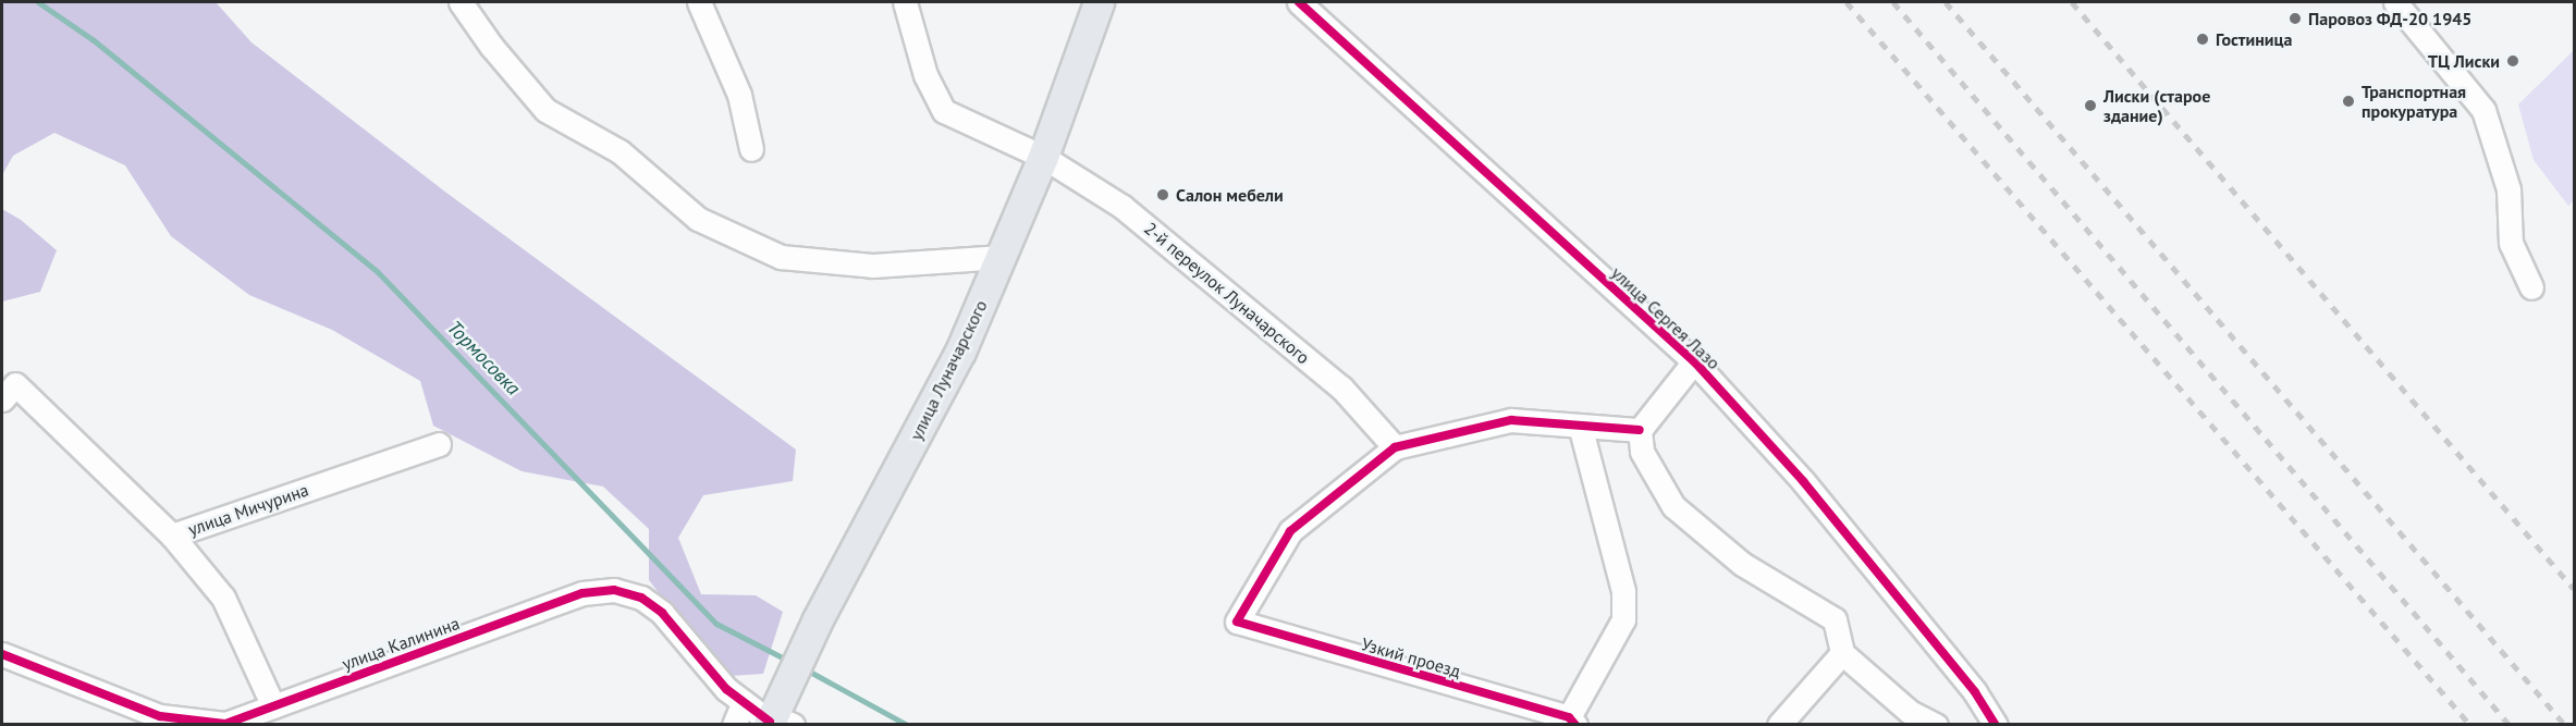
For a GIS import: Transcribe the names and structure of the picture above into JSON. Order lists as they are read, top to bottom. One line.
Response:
{"streets":{"main road":["улица Луначарского"],"street":["2-й переулок Луначарского","улица Сергея Лазо","улица Мичурина","улица Калинина","Узкий проезд"]},"crossings":[["2-й переулок Луначарского","улица Луначарского"],["2-й переулок Луначарского","Узкий проезд"],["улица Луначарского","улица Калинина"]],"water":["Тормосовка"],"places":["Паровоз ФД-20 1945","Гостиница","ТЦ Лиски","Транспортная прокуратура","Лиски (старое здание)","Салон мебели"]}
